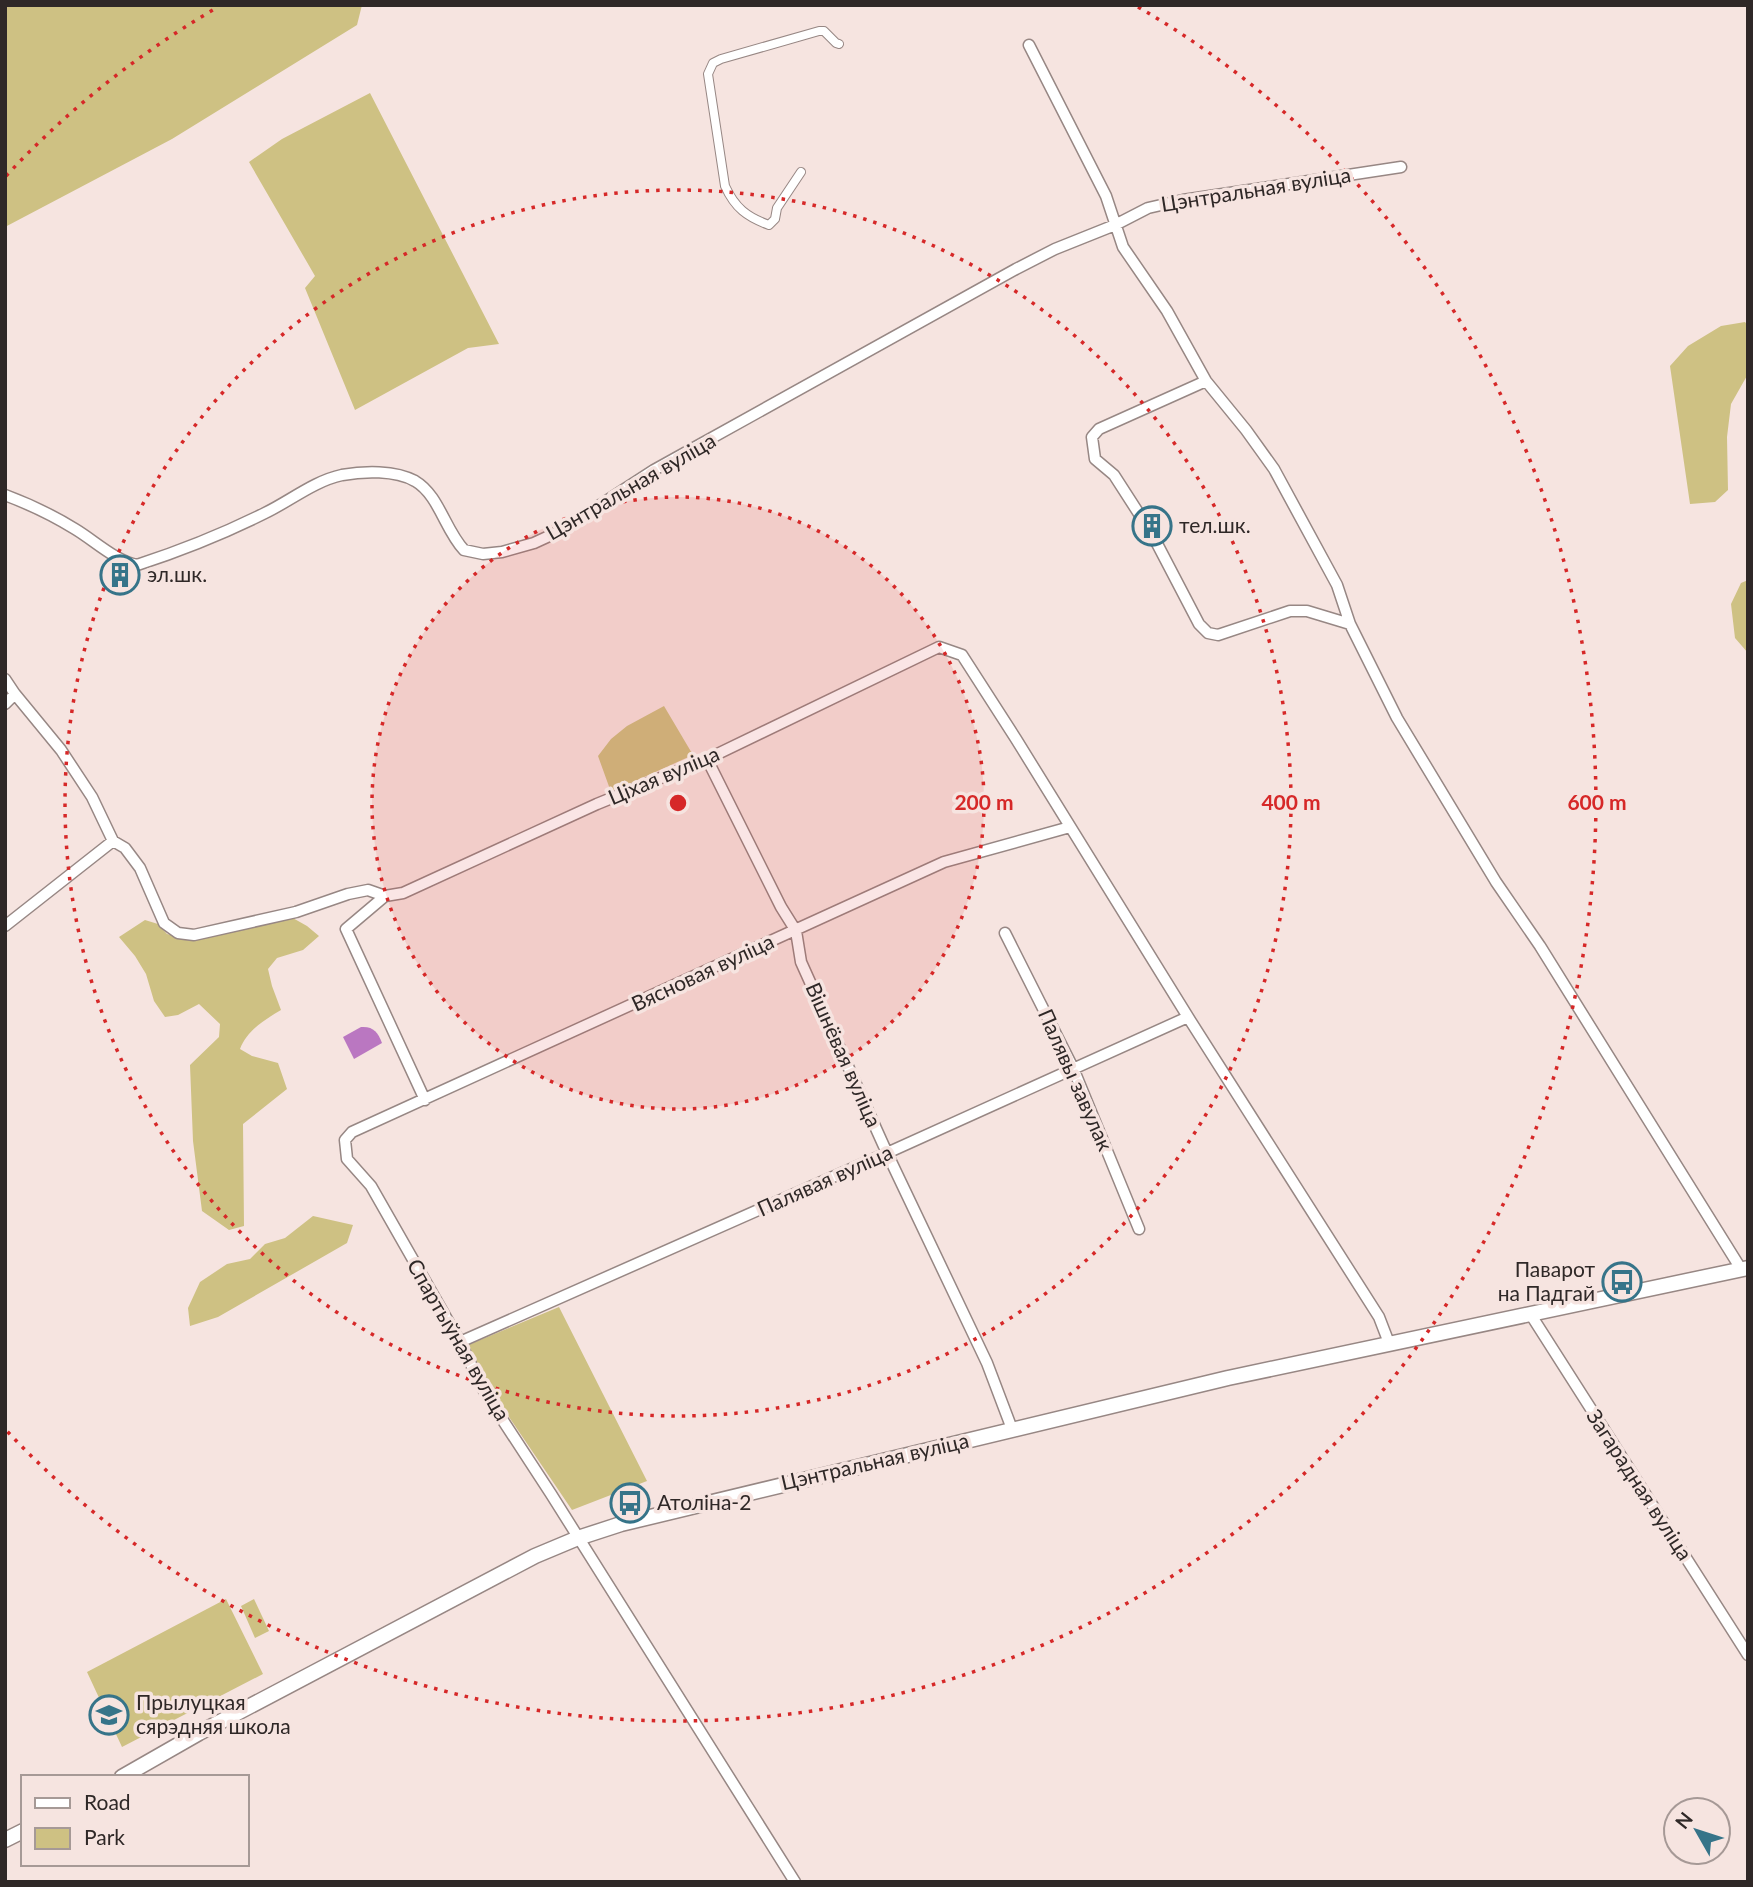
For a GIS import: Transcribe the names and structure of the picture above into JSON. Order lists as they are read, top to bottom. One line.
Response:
{"streets":{"street":["Цэнтральная вуліца","Ціхая вуліца","Вясновая вуліца","Вішнёвая вуліца","Палявы завулак","Палявая вуліца","Спартыўная вуліца","Загарадная вуліца"]},"crossings":[["Цэнтральная вуліца","Вішнёвая вуліца"],["Цэнтральная вуліца","Спартыўная вуліца"],["Цэнтральная вуліца","Загарадная вуліца"],["Ціхая вуліца","Вясновая вуліца"],["Ціхая вуліца","Вішнёвая вуліца"],["Вясновая вуліца","Вішнёвая вуліца"],["Вясновая вуліца","Спартыўная вуліца"],["Вішнёвая вуліца","Палявая вуліца"],["Палявы завулак","Палявая вуліца"],["Палявая вуліца","Спартыўная вуліца"]],"places":{"building":["тел.шк.","эл.шк."],"bus stop":["Паварот на Падгай","Атоліна-2"],"school or university":["Прылуцкая сярэдняя школа"]},"legend":["Road","Park"],"north":"top left","rings":["200 m","400 m","600 m"]}
